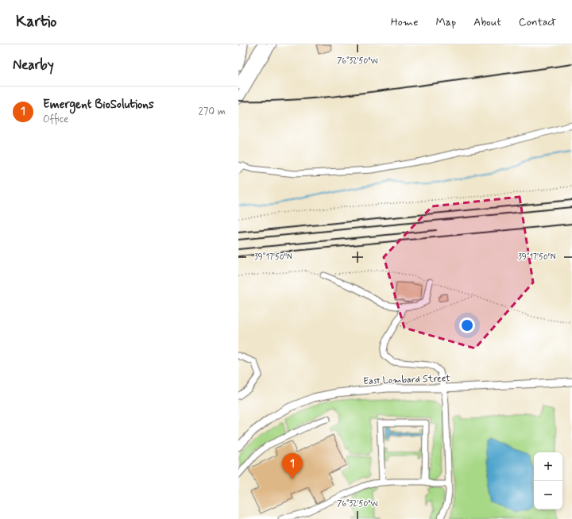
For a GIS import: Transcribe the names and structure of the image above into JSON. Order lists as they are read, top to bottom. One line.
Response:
{"streets":{"main road":["East Lombard Street"]},"page":{"header":"Kartio","nav":["Home","Map","About","Contact"],"heading":"Nearby","list":[{"mark":"1","name":"Emergent BioSolutions","note":"Office","value":"270 m"}],"map_buttons":["+","−"],"pins":"1"},"coordinates":["76°32'50\"W","39°17'50\"N"]}
